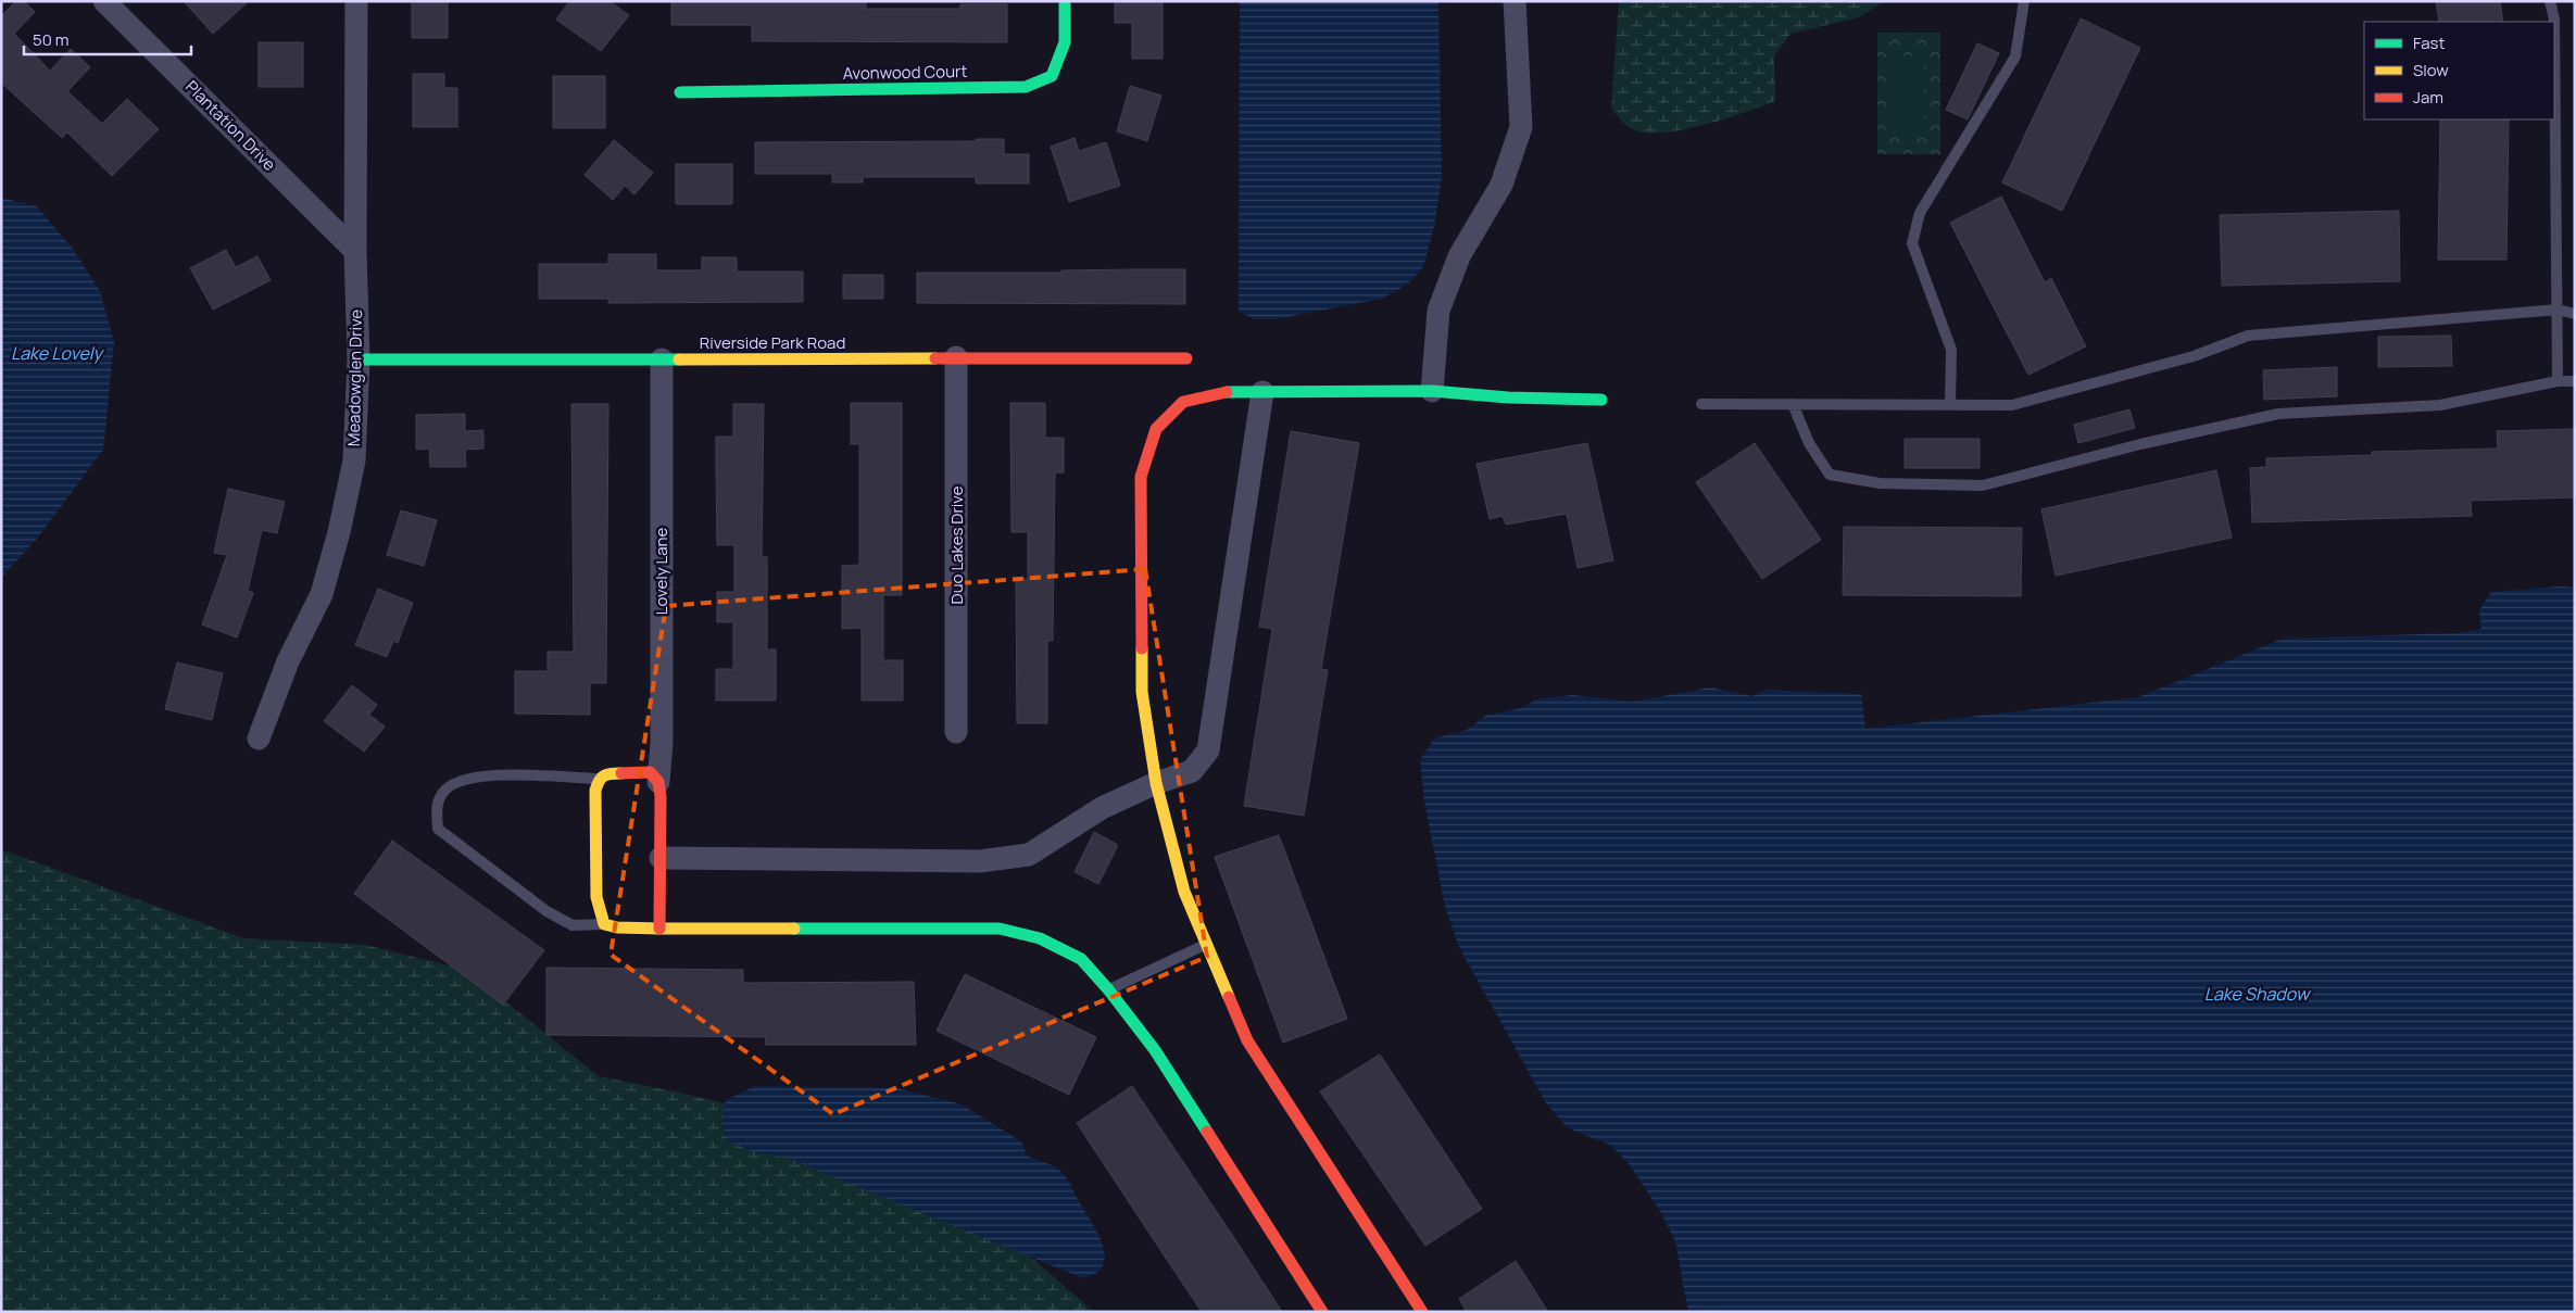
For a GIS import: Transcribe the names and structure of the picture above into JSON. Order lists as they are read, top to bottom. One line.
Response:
{"streets":{"street":["Avonwood Court","Plantation Drive","Riverside Park Road","Meadowglen Drive","Duo Lakes Drive","Lovely Lane"]},"crossings":[["Plantation Drive","Meadowglen Drive"],["Riverside Park Road","Meadowglen Drive"],["Riverside Park Road","Duo Lakes Drive"],["Riverside Park Road","Lovely Lane"]],"water":["Lake Lovely","Lake Shadow"],"legend":["Fast","Slow","Jam"],"scale_bar":"50 m"}
